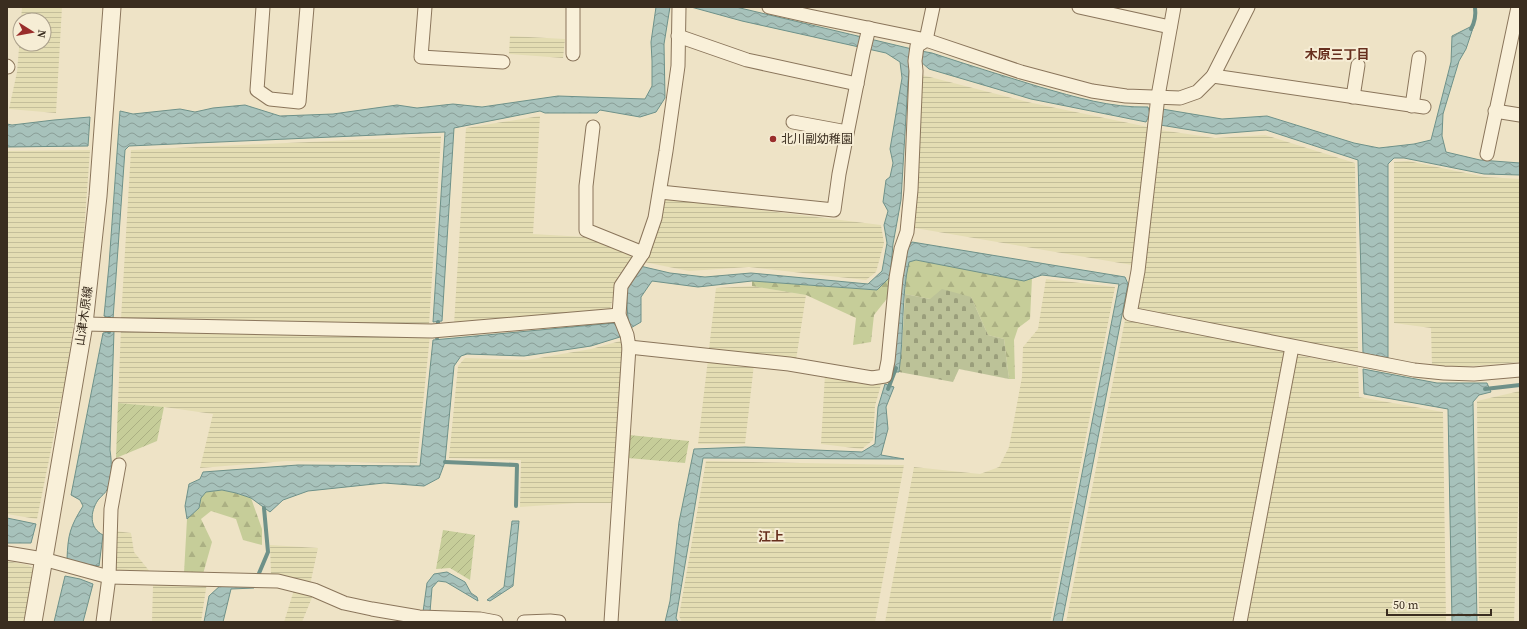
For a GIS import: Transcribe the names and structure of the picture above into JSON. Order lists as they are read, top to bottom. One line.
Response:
{"streets":{"street":["山津木原線"]},"districts":["木原三丁目","江上"],"places":["北川副幼稚園"],"scale_bar":"50 m","north":"right"}
